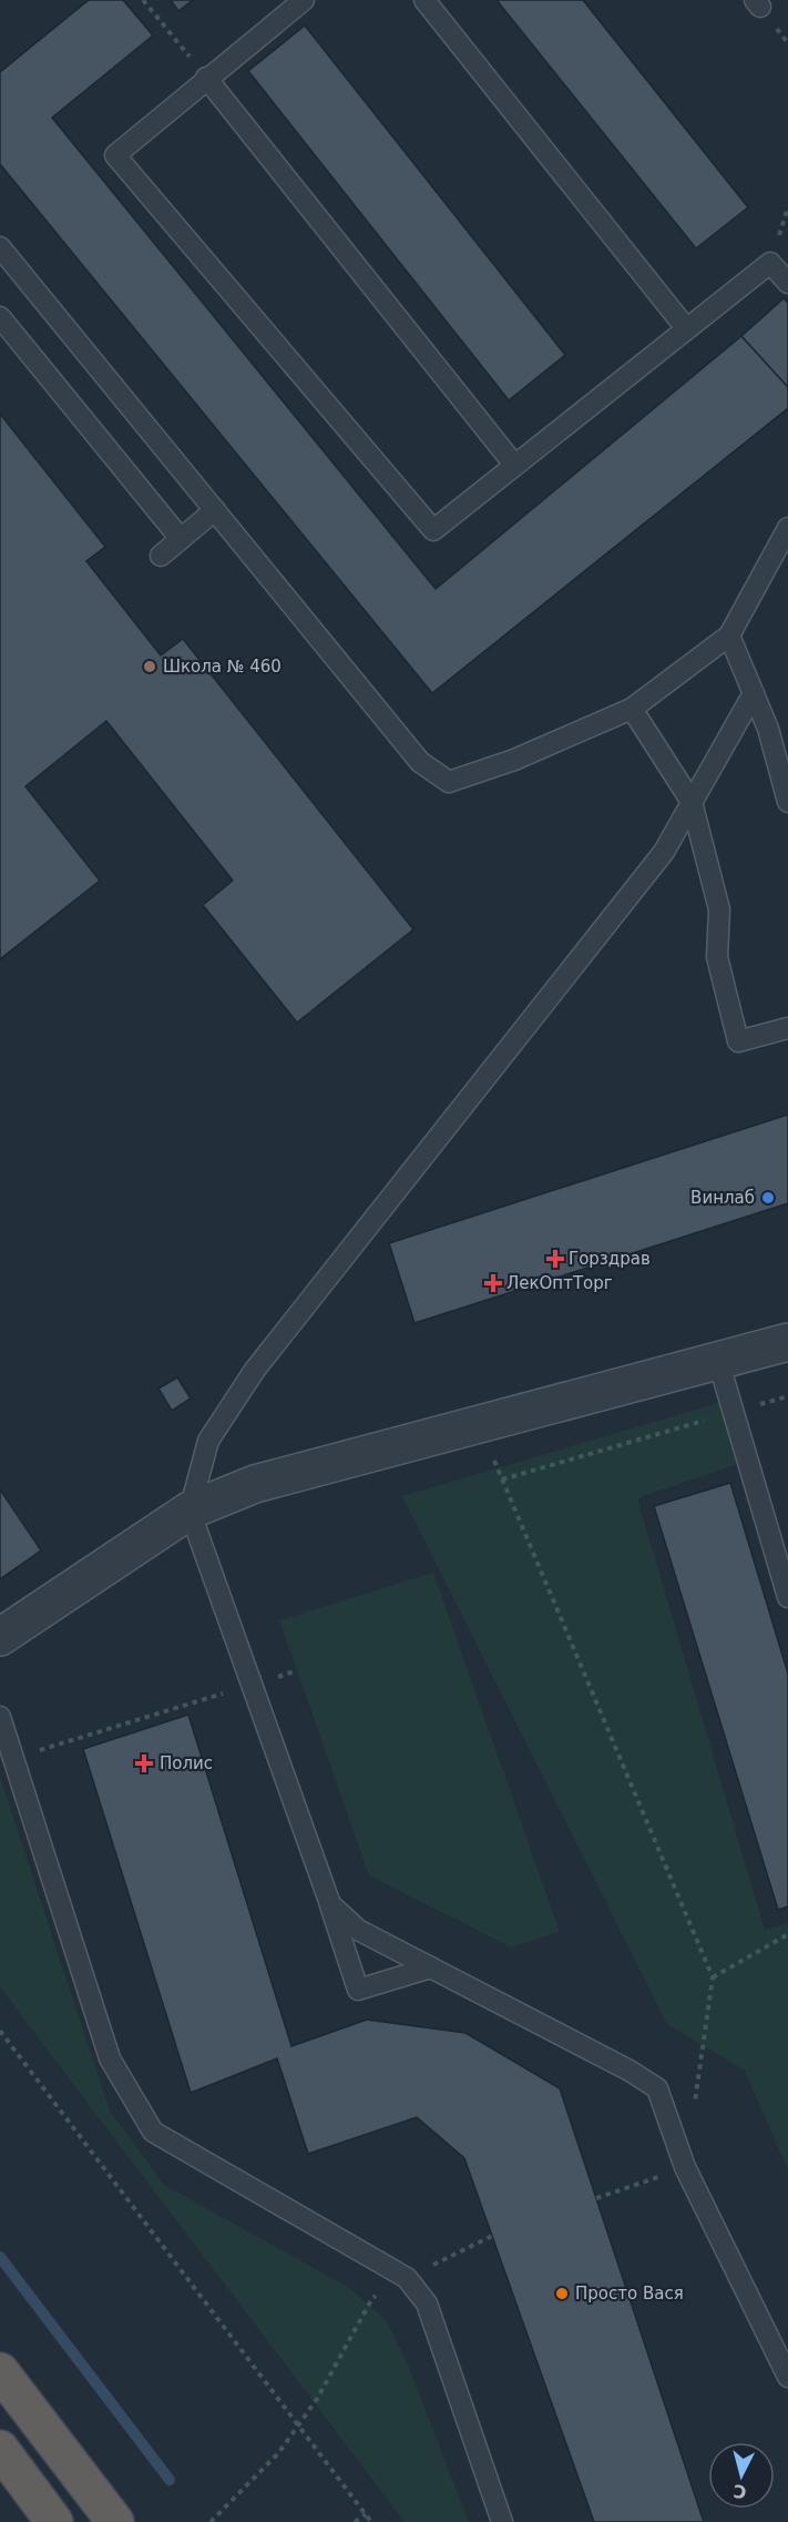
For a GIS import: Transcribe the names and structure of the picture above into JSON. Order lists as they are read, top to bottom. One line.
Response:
{"places":{"other":["Школа № 460","Винлаб","Просто Вася"],"health":["Горздрав","ЛекОптТорг","Полис"]},"north":"bottom"}
